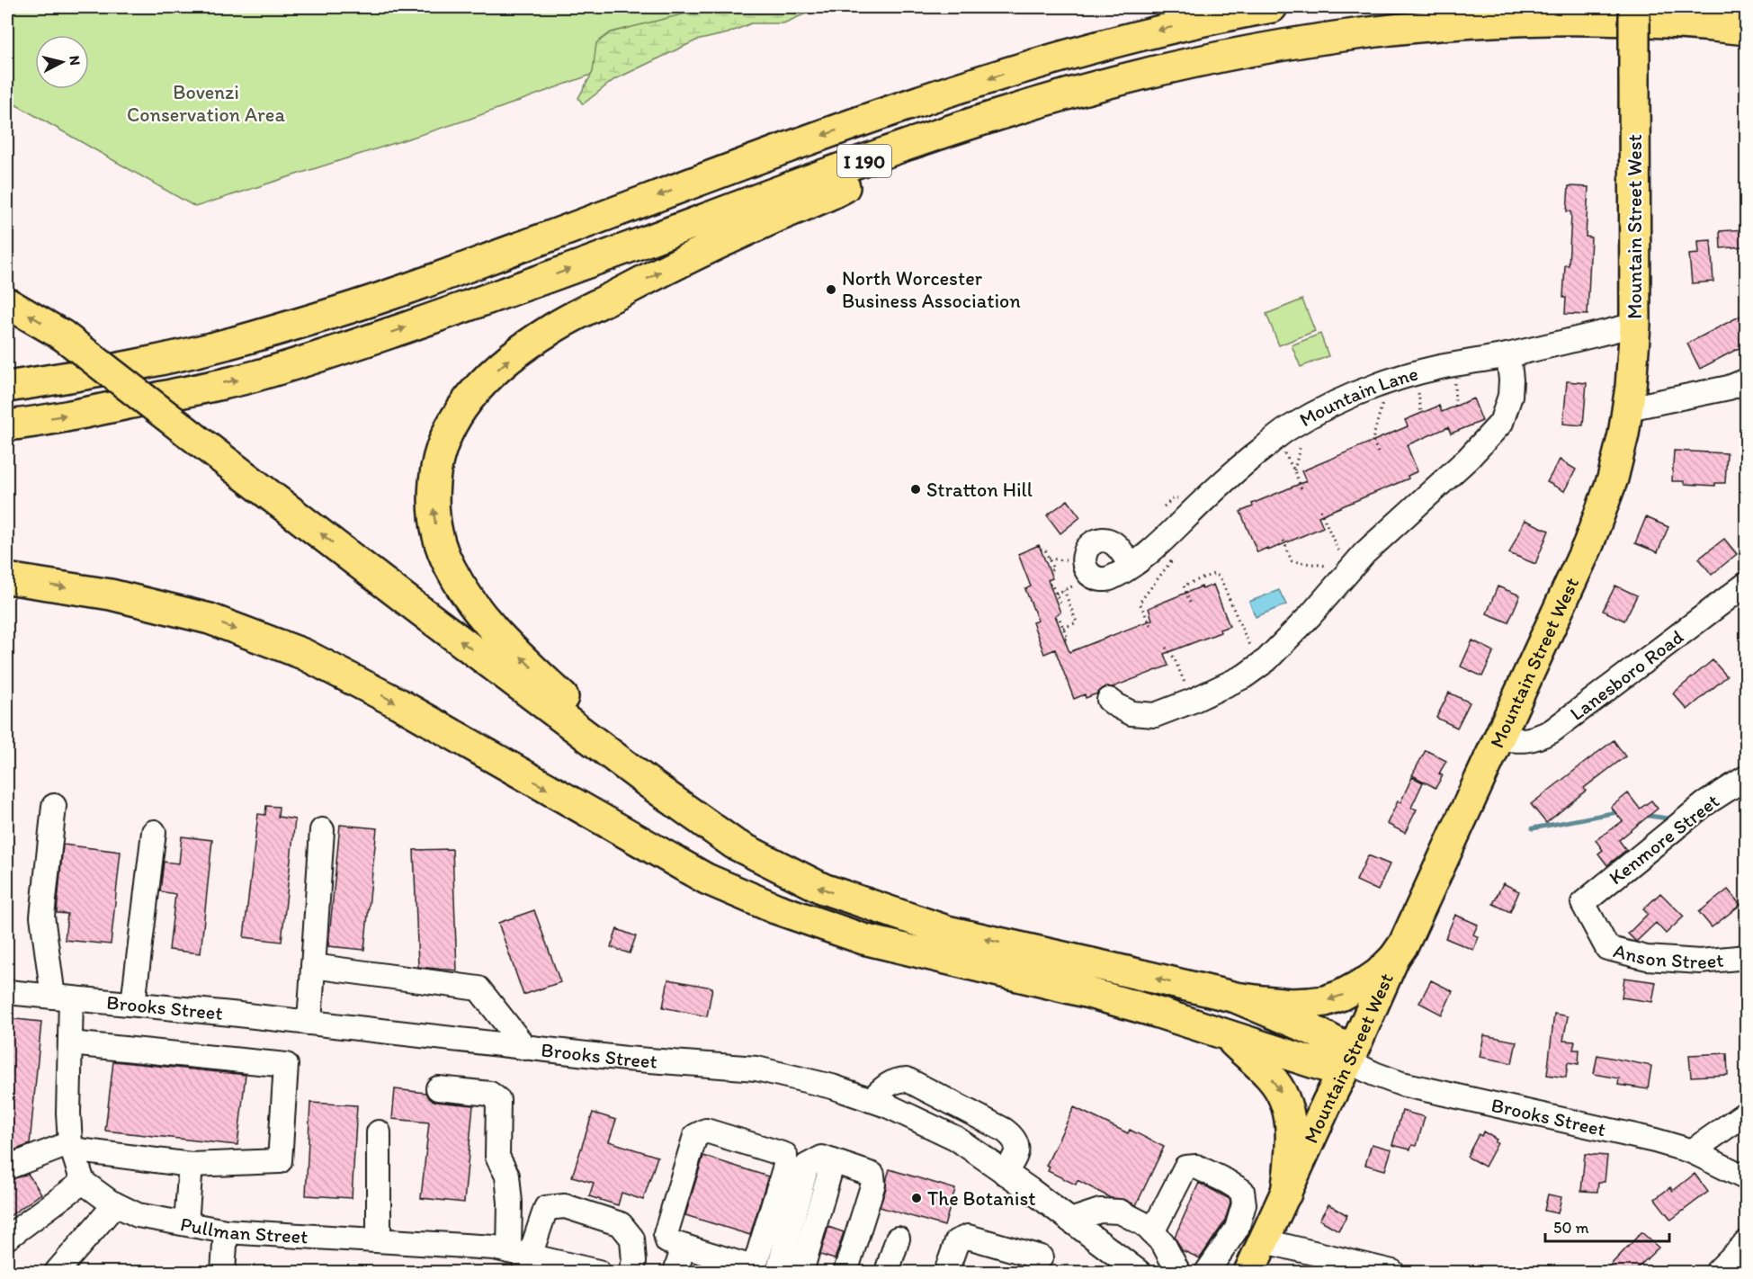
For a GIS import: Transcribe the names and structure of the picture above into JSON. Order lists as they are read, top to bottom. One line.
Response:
{"streets":{"main road":["I 190","Mountain Street West"],"street":["Mountain Lane","Lanesboro Road","Kenmore Street","Anson Street","Brooks Street","Pullman Street"]},"crossings":[["Mountain Street West","Mountain Lane"],["Mountain Street West","Lanesboro Road"],["Mountain Street West","Brooks Street"],["Kenmore Street","Anson Street"]],"parks":["Bovenzi Conservation Area"],"places":["North Worcester Business Association","Stratton Hill","The Botanist"],"scale_bar":"50 m","north":"right"}
